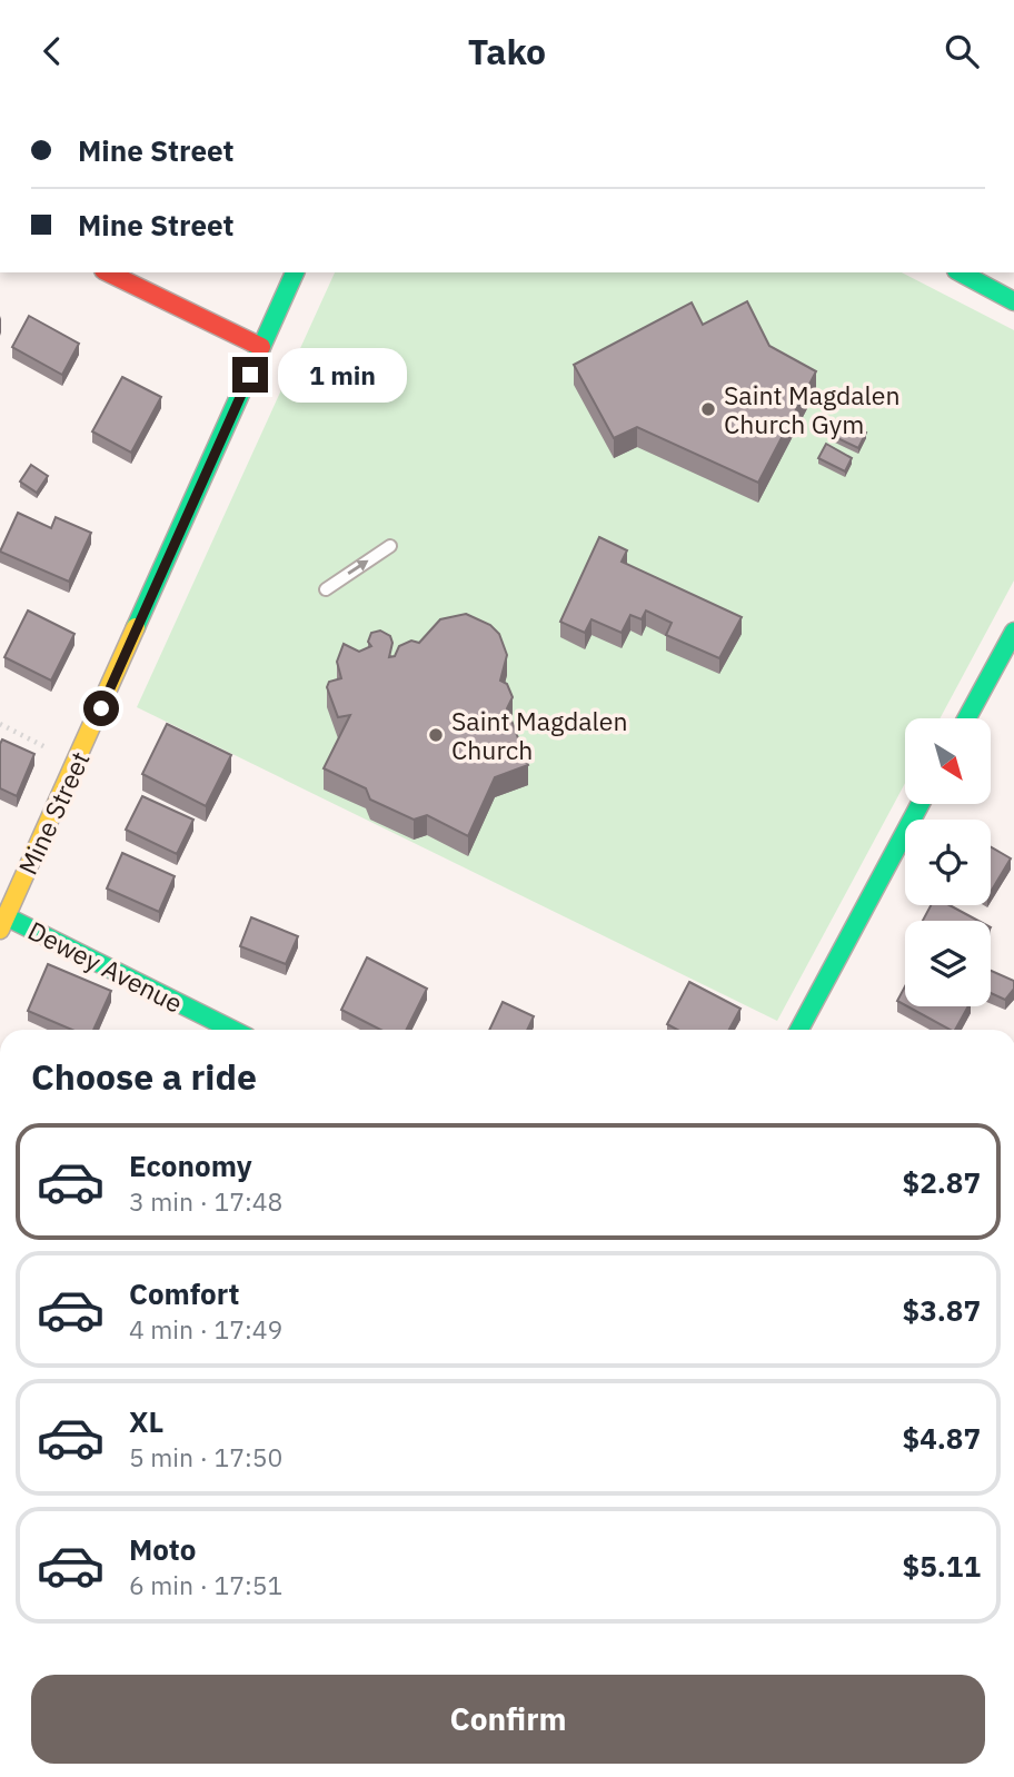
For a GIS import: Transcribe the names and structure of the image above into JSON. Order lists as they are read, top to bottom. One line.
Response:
{"streets":{"street":["Mine Street","Dewey Avenue"]},"crossings":[["Mine Street","Dewey Avenue"]],"places":["Saint Magdalen Church Gym","Saint Magdalen Church"],"north":"bottom right","page":{"header":"Tako","banner":["Mine Street","Mine Street"],"bubble":"1 min","heading":"Choose a ride","list":[{"name":"Economy","note":"3 min · 17:48","value":"$2.87"},{"name":"Comfort","note":"4 min · 17:49","value":"$3.87"},{"name":"XL","note":"5 min · 17:50","value":"$4.87"},{"name":"Moto","note":"6 min · 17:51","value":"$5.11"}],"buttons":"Confirm"}}
